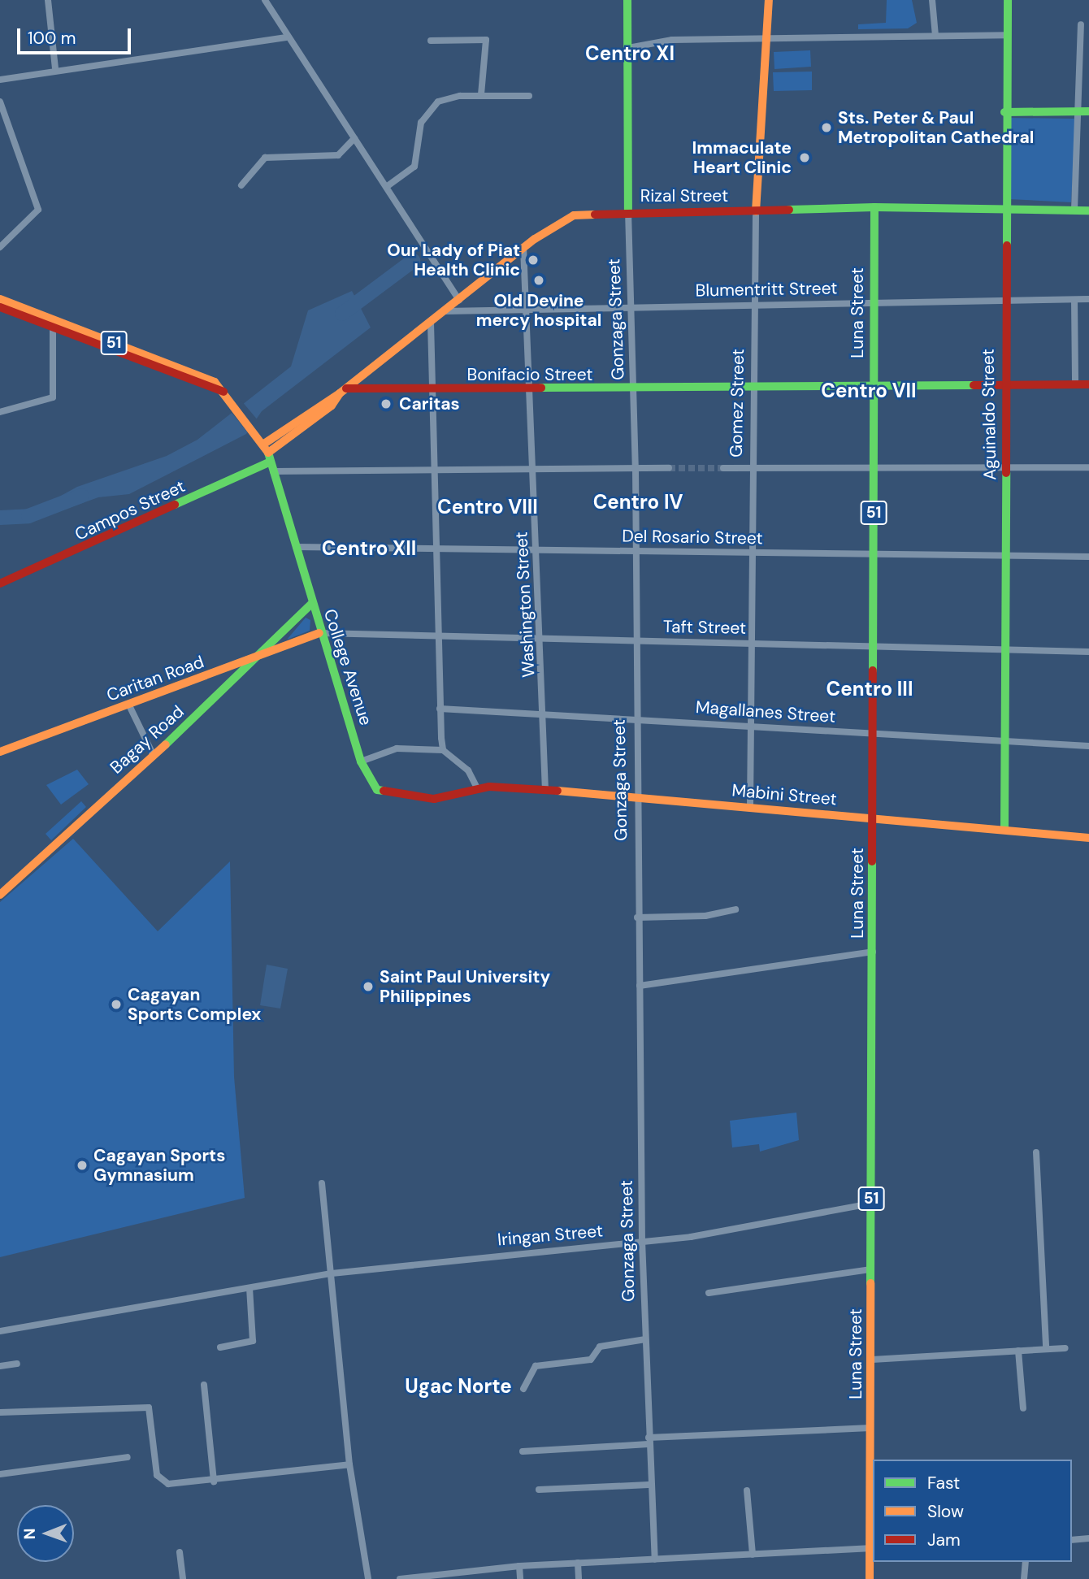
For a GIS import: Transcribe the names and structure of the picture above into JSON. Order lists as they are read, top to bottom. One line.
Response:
{"streets":{"main road":["Rizal Street","Luna Street","Gonzaga Street","51","Bonifacio Street","Gomez Street","Aguinaldo Street","Campos Street","College Avenue","Caritan Road","Bagay Road","Mabini Street"],"street":["Blumentritt Street","Del Rosario Street","Washington Street","Taft Street","Magallanes Street","Iringan Street"]},"crossings":[["Rizal Street","Blumentritt Street"],["Rizal Street","Luna Street"],["Rizal Street","Gonzaga Street"],["Rizal Street","51"],["Rizal Street","Bonifacio Street"],["Rizal Street","Gomez Street"],["Rizal Street","Aguinaldo Street"],["Rizal Street","Campos Street"],["Rizal Street","Washington Street"],["Rizal Street","College Avenue"],["Blumentritt Street","Luna Street"],["Blumentritt Street","Gonzaga Street"],["Blumentritt Street","Gomez Street"],["Blumentritt Street","Aguinaldo Street"],["Blumentritt Street","Washington Street"],["Luna Street","Bonifacio Street"],["Luna Street","Del Rosario Street"],["Luna Street","Taft Street"],["Luna Street","Magallanes Street"],["Luna Street","Mabini Street"],["Luna Street","Iringan Street"],["Gonzaga Street","Bonifacio Street"],["Gonzaga Street","Del Rosario Street"],["Gonzaga Street","Taft Street"],["Gonzaga Street","Magallanes Street"],["Gonzaga Street","Mabini Street"],["Gonzaga Street","Iringan Street"],["51","Campos Street"],["51","College Avenue"],["Bonifacio Street","Gomez Street"],["Bonifacio Street","Aguinaldo Street"],["Bonifacio Street","Washington Street"],["Gomez Street","Del Rosario Street"],["Gomez Street","Taft Street"],["Gomez Street","Magallanes Street"],["Gomez Street","Mabini Street"],["Aguinaldo Street","Del Rosario Street"],["Aguinaldo Street","Taft Street"],["Aguinaldo Street","Magallanes Street"],["Aguinaldo Street","Mabini Street"],["Campos Street","College Avenue"],["Del Rosario Street","Washington Street"],["Del Rosario Street","College Avenue"],["Washington Street","Taft Street"],["Washington Street","Magallanes Street"],["Washington Street","Mabini Street"],["Taft Street","College Avenue"],["Taft Street","Caritan Road"],["College Avenue","Caritan Road"],["College Avenue","Bagay Road"],["College Avenue","Mabini Street"],["Caritan Road","Bagay Road"]],"districts":["Centro XI","Centro VII","Centro IV","Centro VIII","Centro XII","Centro III","Ugac Norte"],"places":["Sts. Peter & Paul Metropolitan Cathedral","Immaculate Heart Clinic","Our Lady of Piat Health Clinic","Old Devine mercy hospital","Caritas","Saint Paul University Philippines","Cagayan Sports Complex","Cagayan Sports Gymnasium"],"legend":["Fast","Slow","Jam"],"scale_bar":"100 m","north":"left"}
